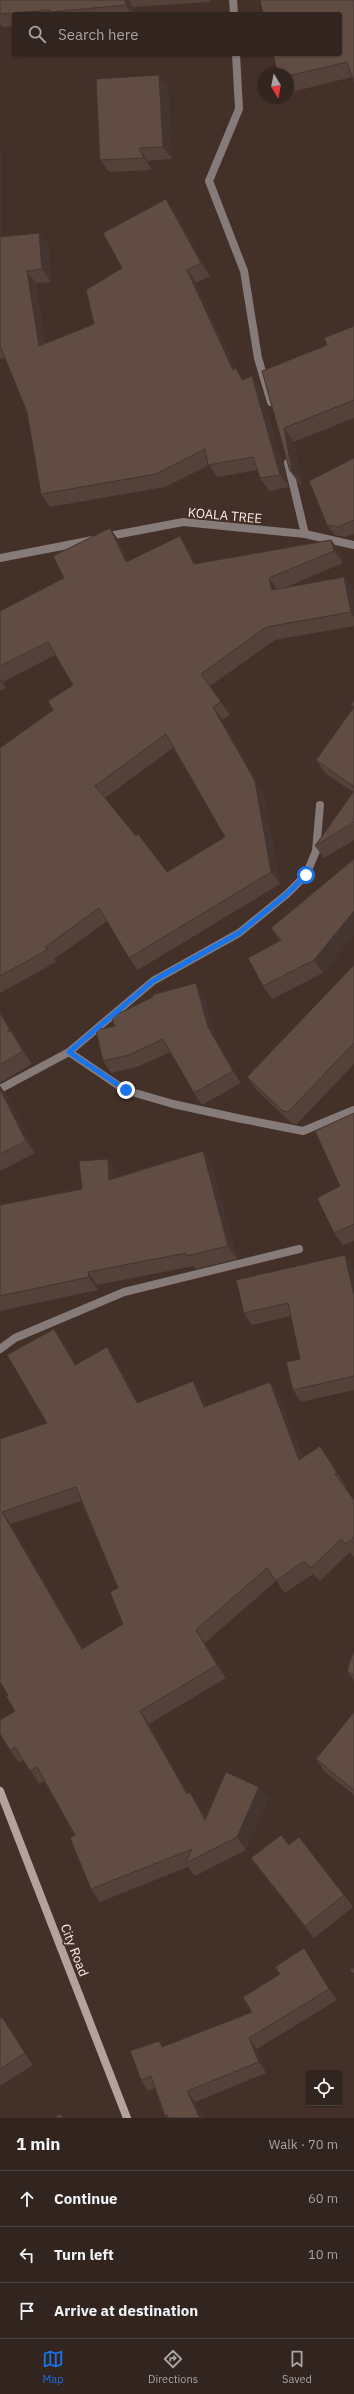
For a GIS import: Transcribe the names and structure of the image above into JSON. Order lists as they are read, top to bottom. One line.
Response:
{"streets":{"main road":["City Road"],"street":["KOALA TREE"]},"north":"bottom","page":{"search":"Search here","heading":["1 min","Walk · 70 m"],"list":[["Continue","60 m"],["Turn left","10 m"],"Arrive at destination"],"nav":["Map","Directions","Saved"]}}
